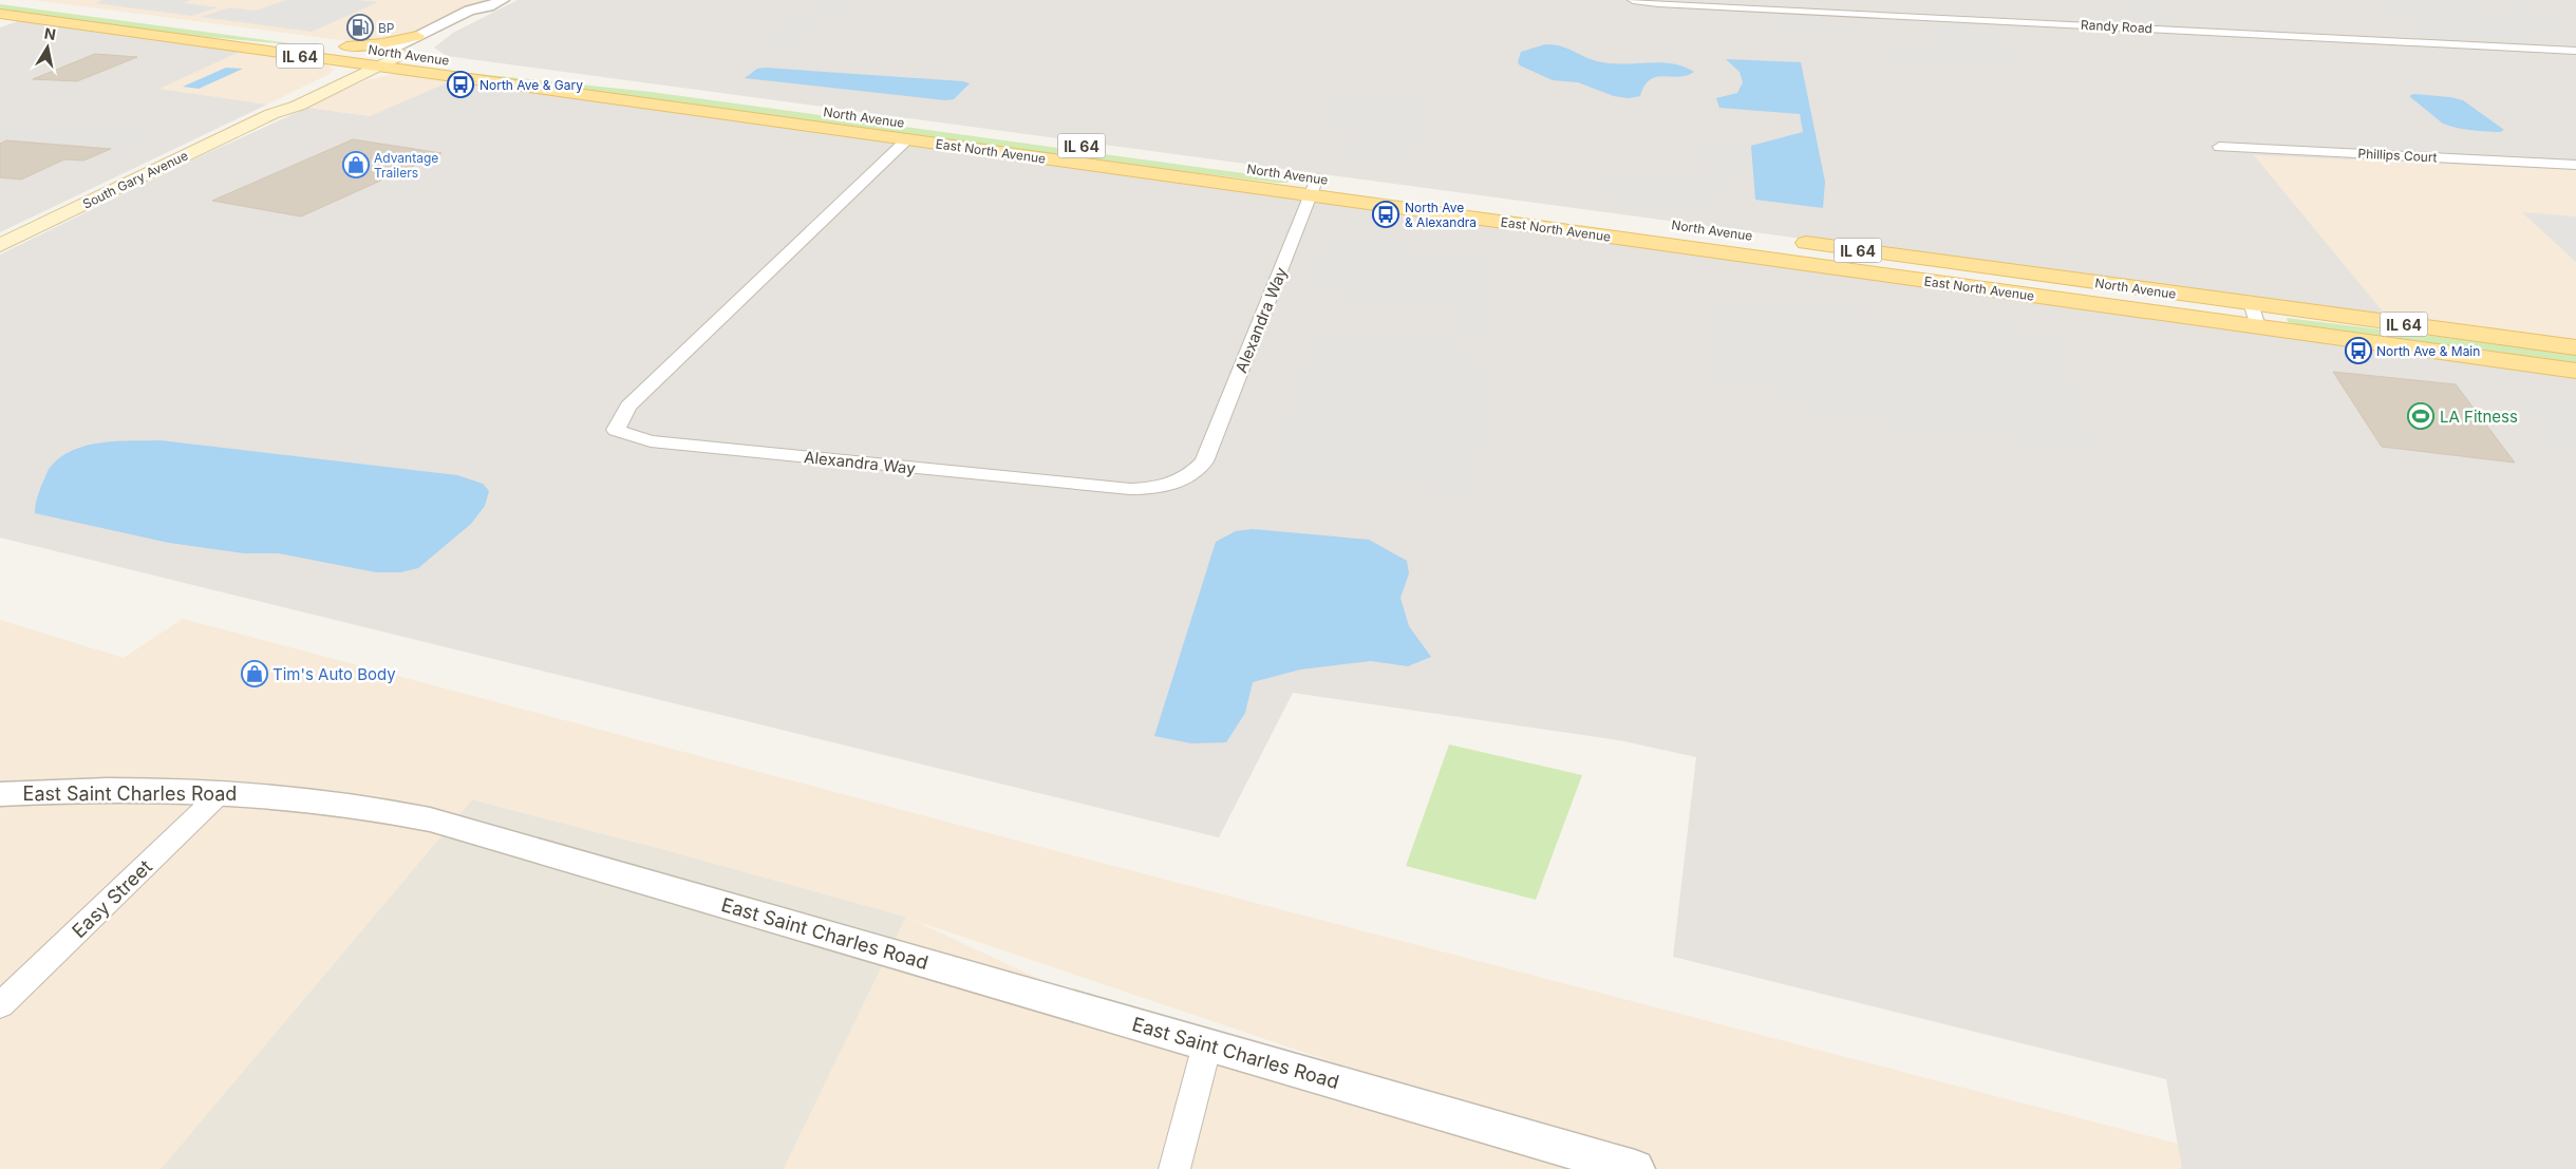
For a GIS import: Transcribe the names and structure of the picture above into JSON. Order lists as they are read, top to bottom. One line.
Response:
{"streets":{"main road":["North Avenue","IL 64","East North Avenue","South Gary Avenue"],"street":["Randy Road","Phillips Court","Alexandra Way","East Saint Charles Road","Easy Street"]},"crossings":[["North Avenue","East North Avenue"],["North Avenue","South Gary Avenue"],["North Avenue","Alexandra Way"],["East North Avenue","South Gary Avenue"],["East North Avenue","Alexandra Way"],["East Saint Charles Road","Easy Street"]],"places":{"fuel station":["BP"],"bus stop":["North Ave & Gary","North Ave & Alexandra","North Ave & Main"],"shop":["Advantage Trailers","Tim's Auto Body"],"sports":["LA Fitness"]},"north":"top"}
